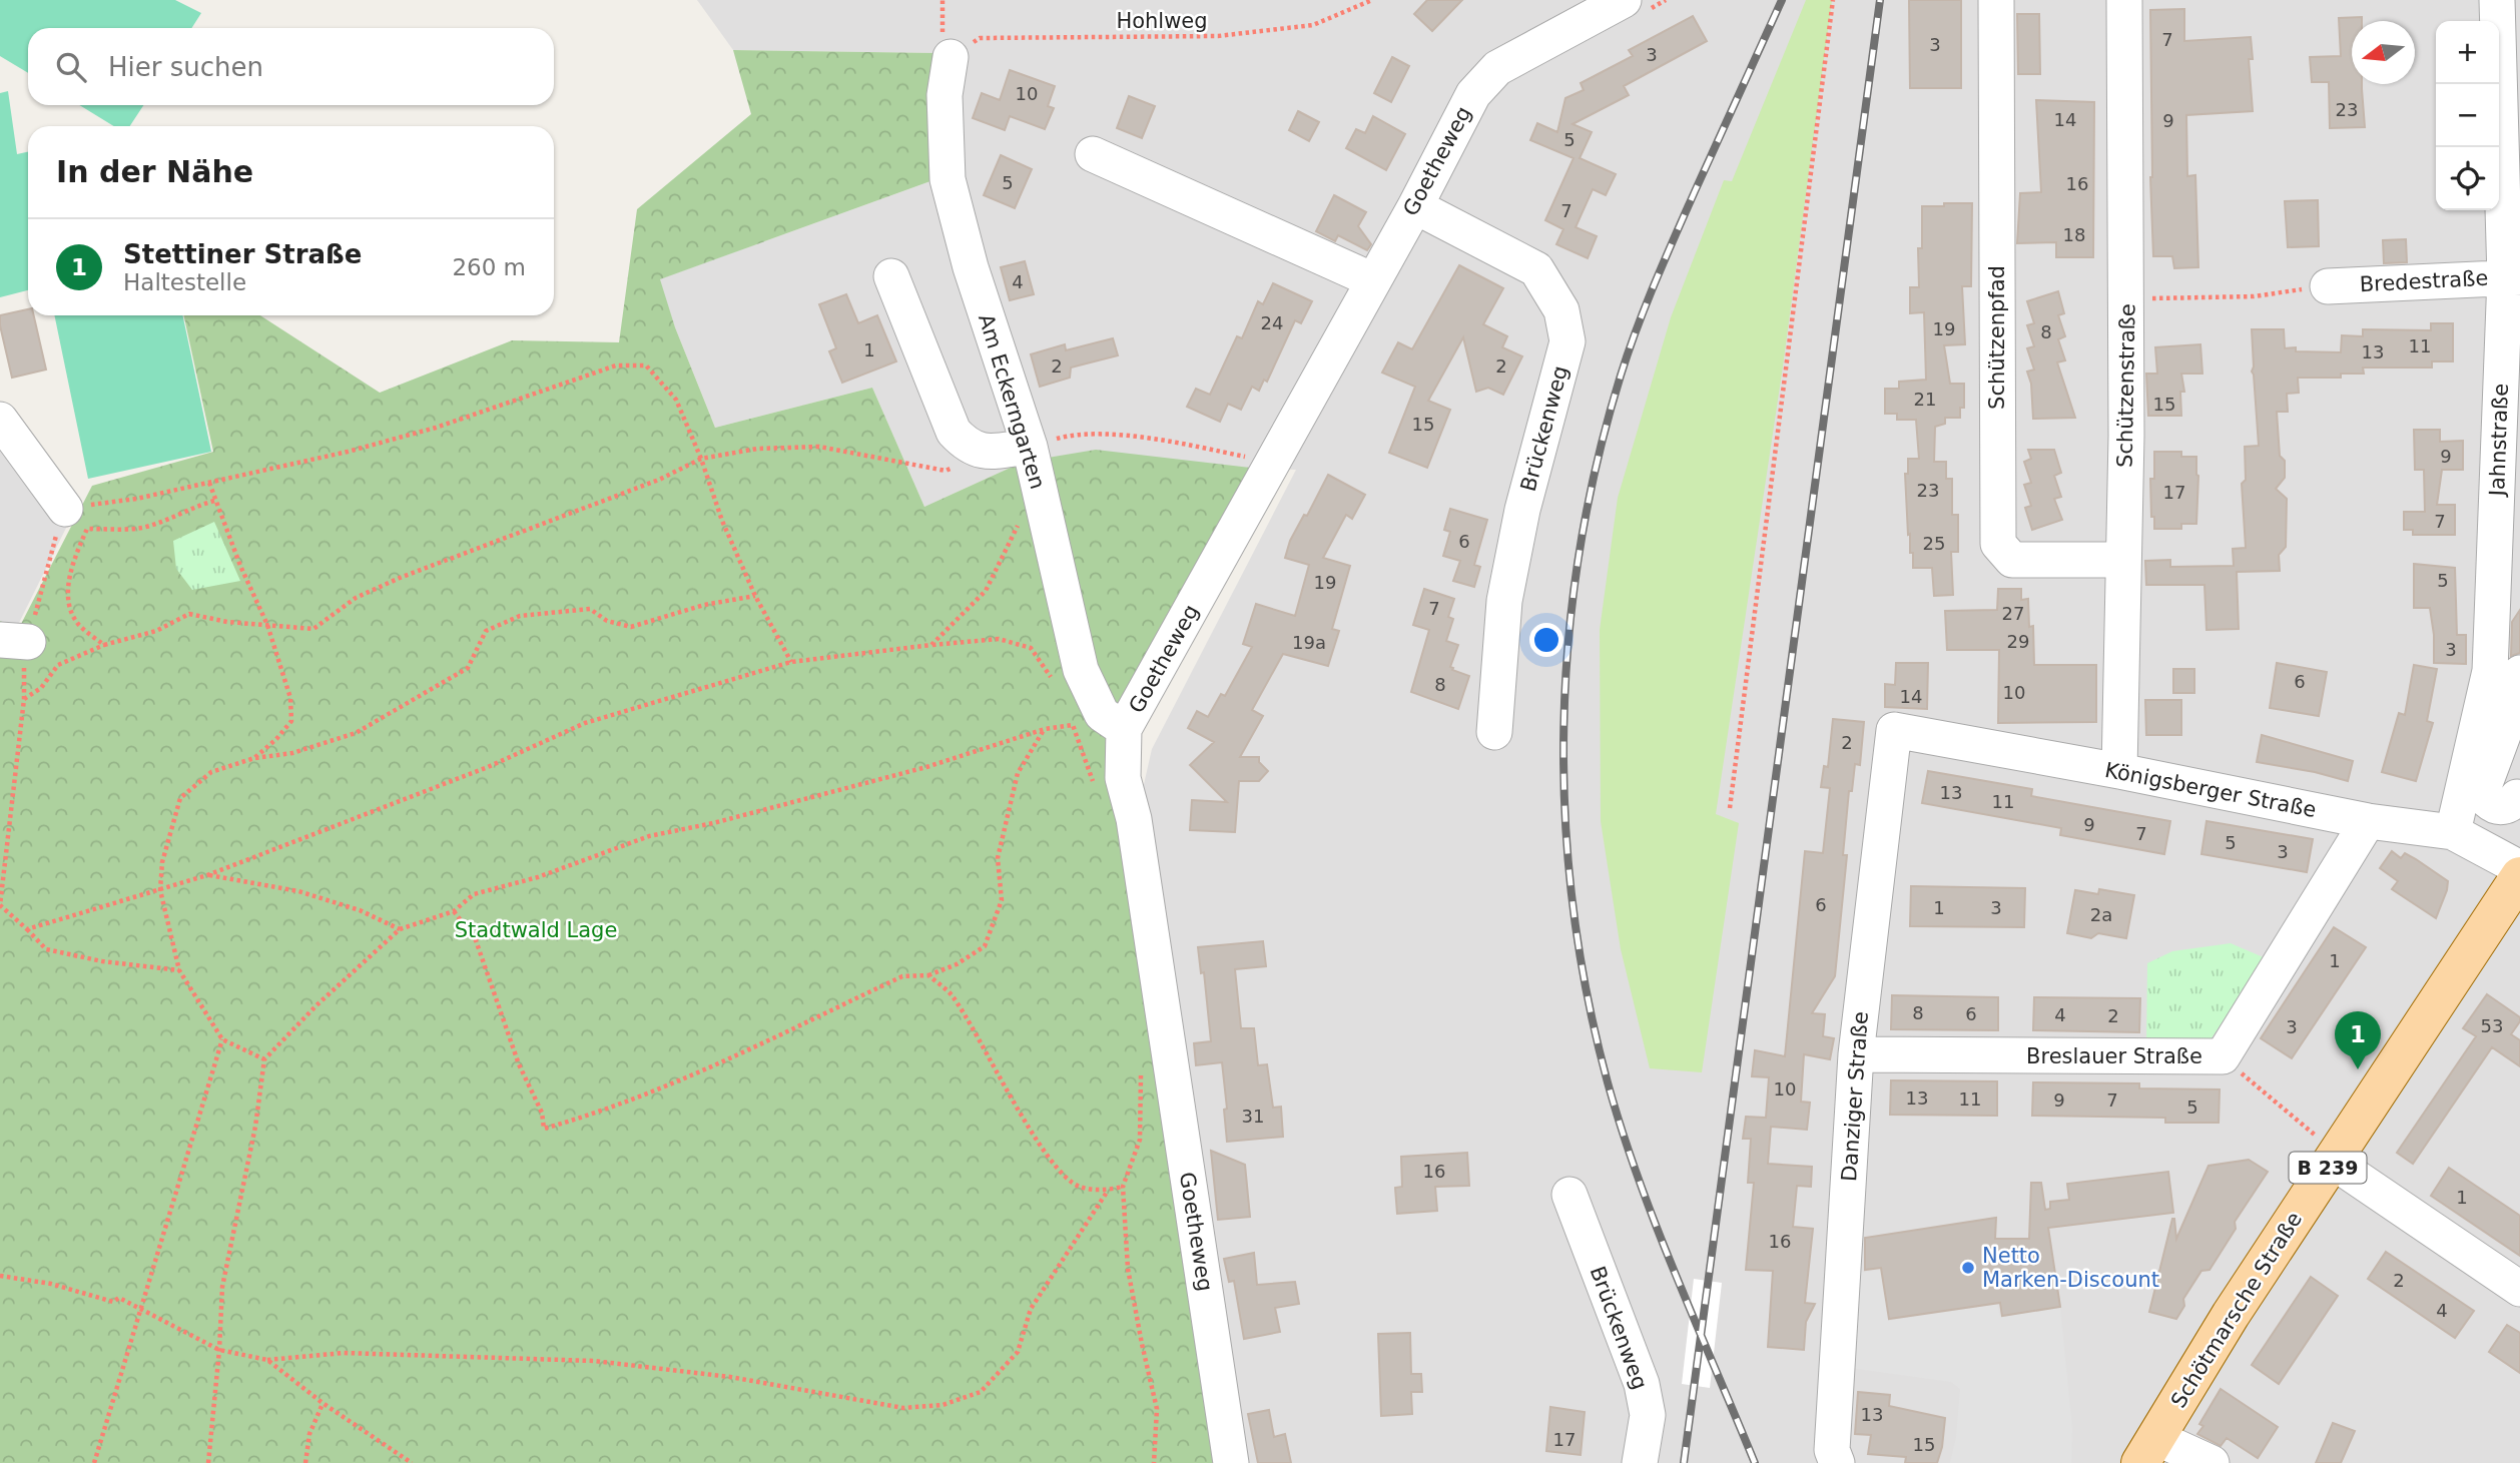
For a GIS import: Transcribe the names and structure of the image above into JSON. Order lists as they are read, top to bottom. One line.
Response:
{"streets":{"main road":["B 239","Schötmarsche Straße"],"street":["Goetheweg","Bredestraße","Schützenpfad","Schützenstraße","Am Eckerngarten","Brückenweg","Jahnstraße","Königsberger Straße","Breslauer Straße","Danziger Straße"],"path":["Hohlweg"]},"crossings":[["Hohlweg","Am Eckerngarten"],["Goetheweg","Am Eckerngarten"],["Goetheweg","Brückenweg"],["Bredestraße","Jahnstraße"],["Schützenpfad","Schützenstraße"],["Schützenstraße","Königsberger Straße"],["Jahnstraße","Königsberger Straße"],["Königsberger Straße","Breslauer Straße"],["Königsberger Straße","Danziger Straße"],["Breslauer Straße","Danziger Straße"]],"parks":["Stadtwald Lage"],"places":["Netto Marken-Discount"],"house_numbers":["7","3","3","10","23","14","9","5","5","16","7","18","4","24","19","8","11","1","13","2","2","21","15","15","9","23","17","7","6","25","5","19","7","27","29","19a","3","6","8","10","14","2","13","11","9","7","5","3","6","1","3","2a","1","8","6","4","2","53","3","10","13","11","9","7","5","31","16","1","16","2","4","13","17","15"],"north":"left","page":{"map_buttons":["+","−"],"search":"Hier suchen","heading":"In der Nähe","list":[{"mark":"1","name":"Stettiner Straße","note":"Haltestelle","value":"260 m"}],"pins":"1"}}
